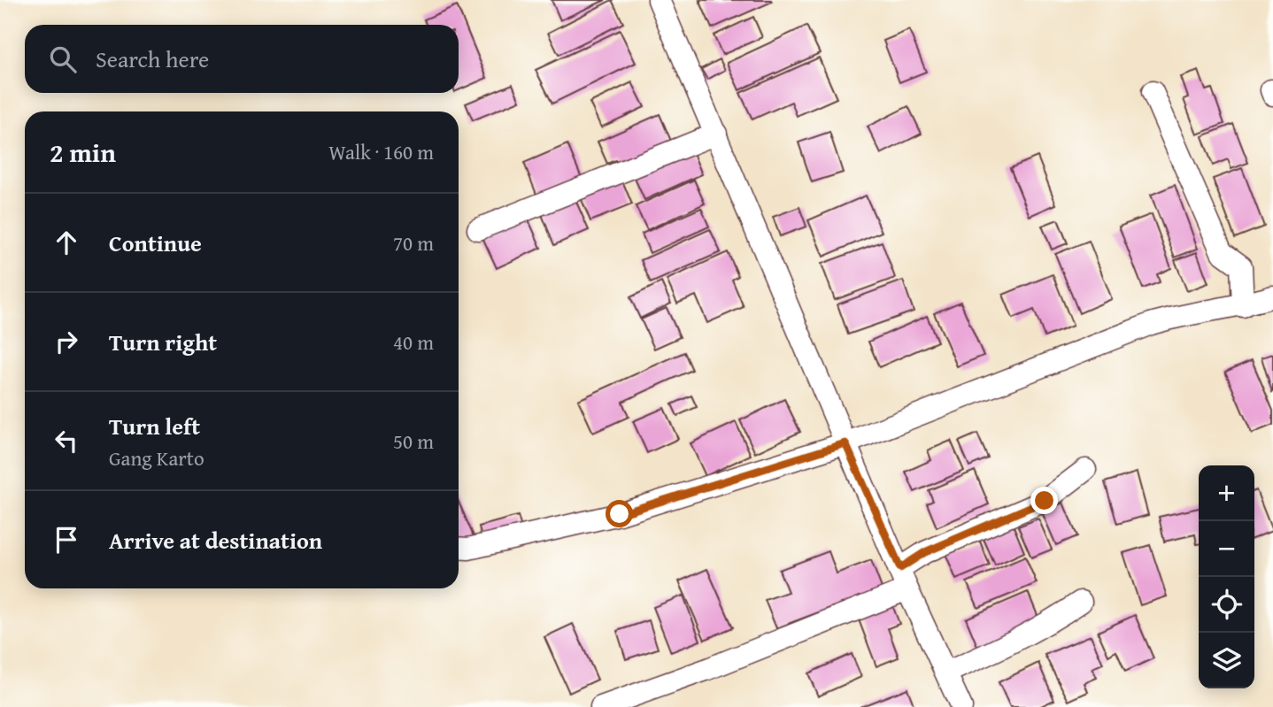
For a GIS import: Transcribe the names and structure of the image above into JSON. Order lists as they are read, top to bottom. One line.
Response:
{"page":{"search":"Search here","heading":["2 min","Walk · 160 m"],"list":[["Continue","70 m"],["Turn right","40 m"],["Turn left","Gang Karto","50 m"],"Arrive at destination"],"map_buttons":["+","−"]}}
